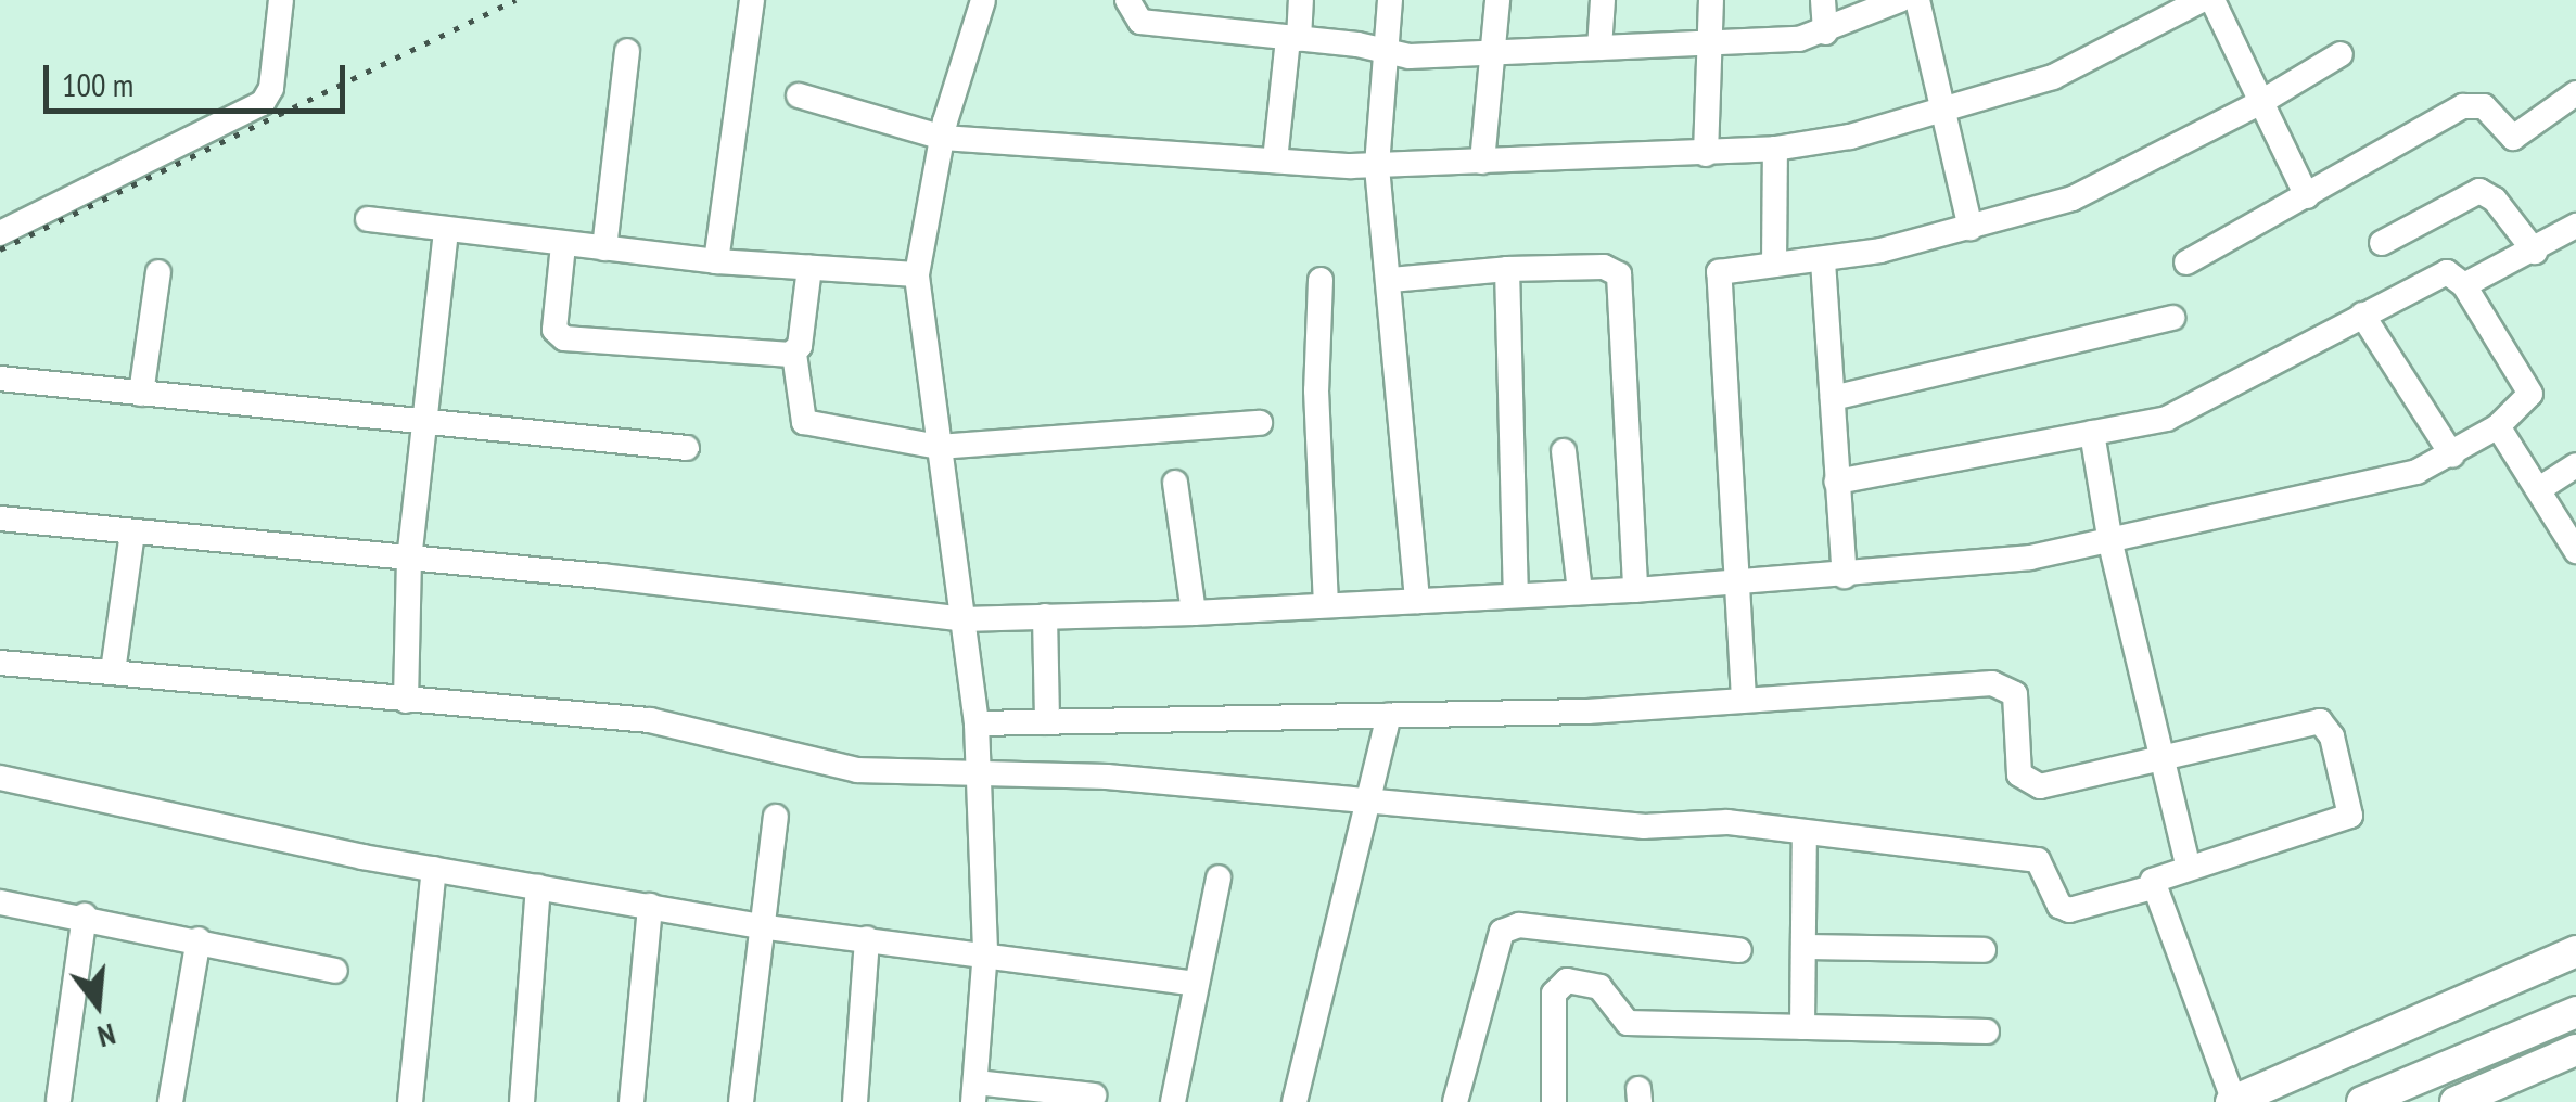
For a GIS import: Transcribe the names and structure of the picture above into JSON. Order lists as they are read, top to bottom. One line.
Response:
{"scale_bar":"100 m","north":"bottom"}
